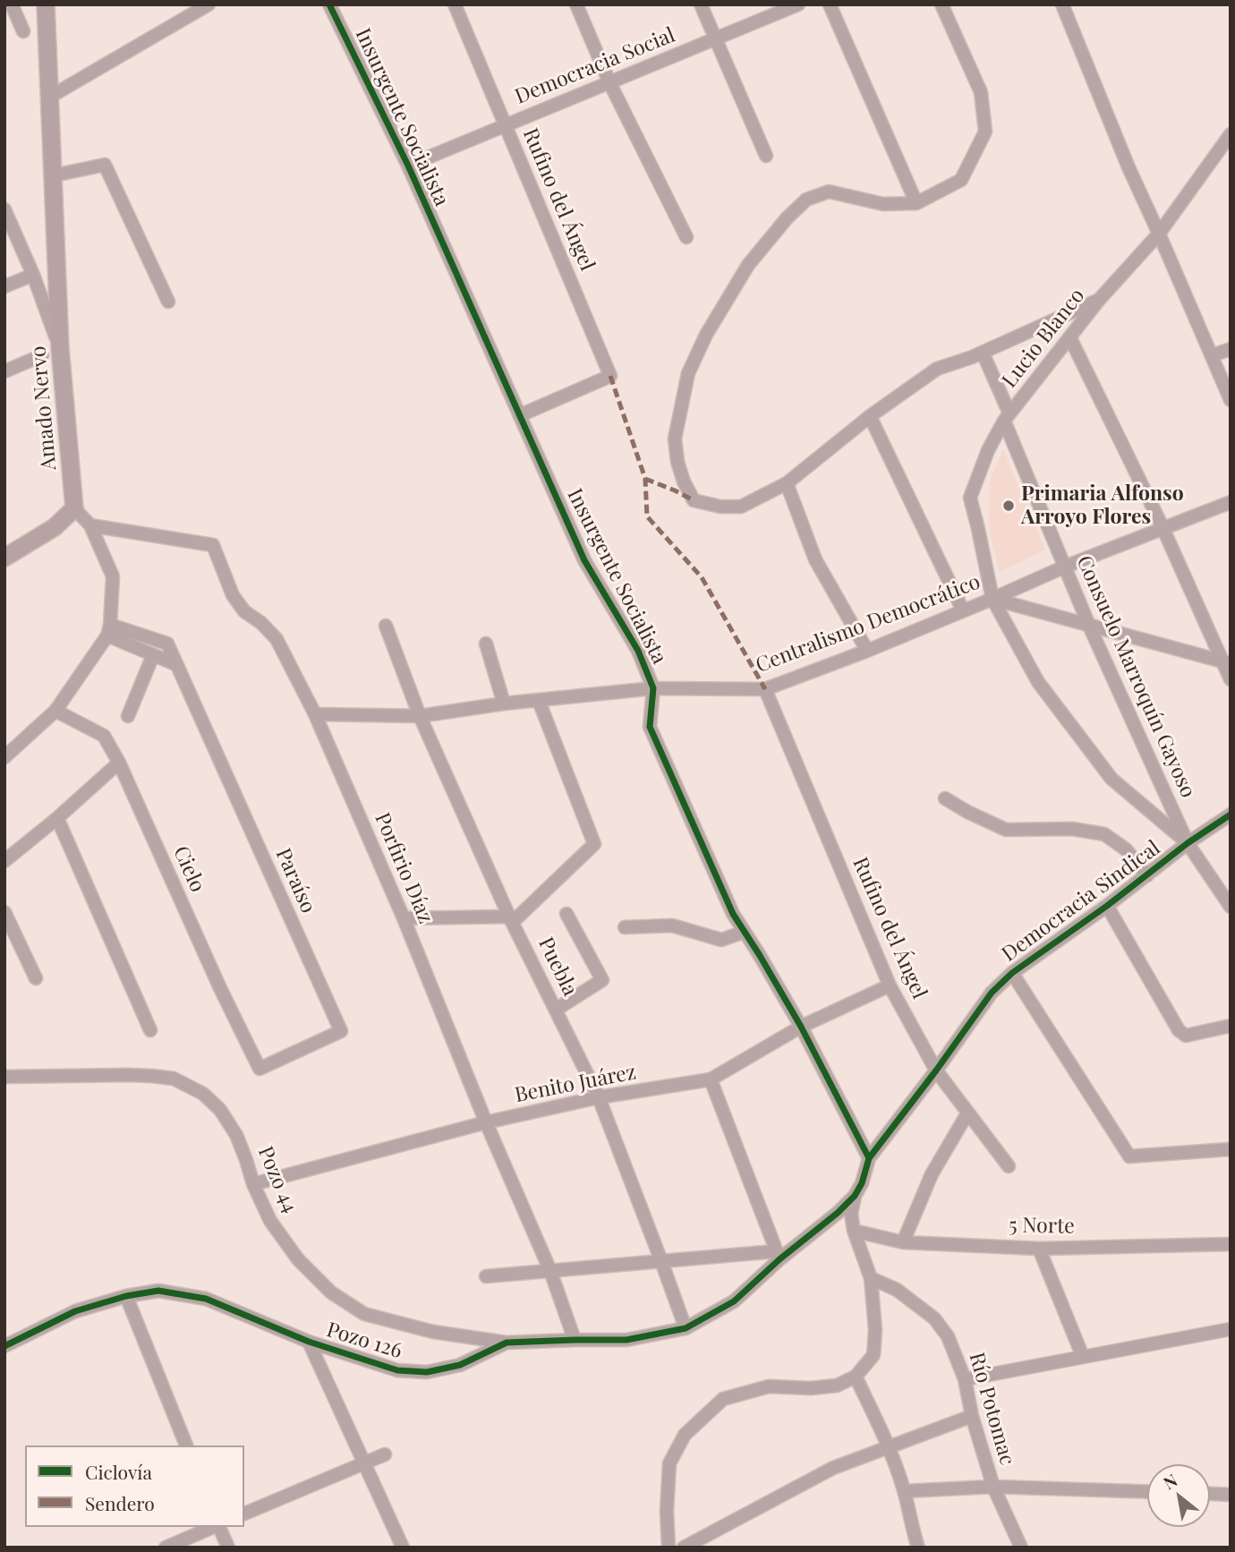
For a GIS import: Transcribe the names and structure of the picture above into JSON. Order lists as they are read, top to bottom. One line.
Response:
{"streets":{"main road":["Amado Nervo"],"street":["Democracia Social","Insurgente Socialista","Rufino del Ángel","Lucio Blanco","Centralismo Democrático","Consuelo Marroquín Gayoso","Porfirio Díaz","Cielo","Paraíso","Democracia Sindical","Puebla","Benito Juárez","Pozo 44","5 Norte","Pozo 126","Río Potomac"]},"crossings":[["Democracia Social","Insurgente Socialista"],["Democracia Social","Rufino del Ángel"],["Insurgente Socialista","Rufino del Ángel"],["Insurgente Socialista","Centralismo Democrático"],["Insurgente Socialista","Democracia Sindical"],["Insurgente Socialista","Benito Juárez"],["Rufino del Ángel","Centralismo Democrático"],["Rufino del Ángel","Democracia Sindical"],["Rufino del Ángel","Benito Juárez"],["Lucio Blanco","Centralismo Democrático"],["Lucio Blanco","Consuelo Marroquín Gayoso"],["Lucio Blanco","Democracia Sindical"],["Centralismo Democrático","Consuelo Marroquín Gayoso"],["Centralismo Democrático","Porfirio Díaz"],["Centralismo Democrático","Puebla"],["Consuelo Marroquín Gayoso","Democracia Sindical"],["Porfirio Díaz","Benito Juárez"],["Porfirio Díaz","Pozo 126"],["Cielo","Paraíso"],["Democracia Sindical","Pozo 126"],["Puebla","Benito Juárez"],["Puebla","Pozo 126"],["Benito Juárez","Pozo 44"],["Pozo 44","Pozo 126"]],"places":["Primaria Alfonso Arroyo Flores"],"legend":["Ciclovía","Sendero"],"north":"top left"}
